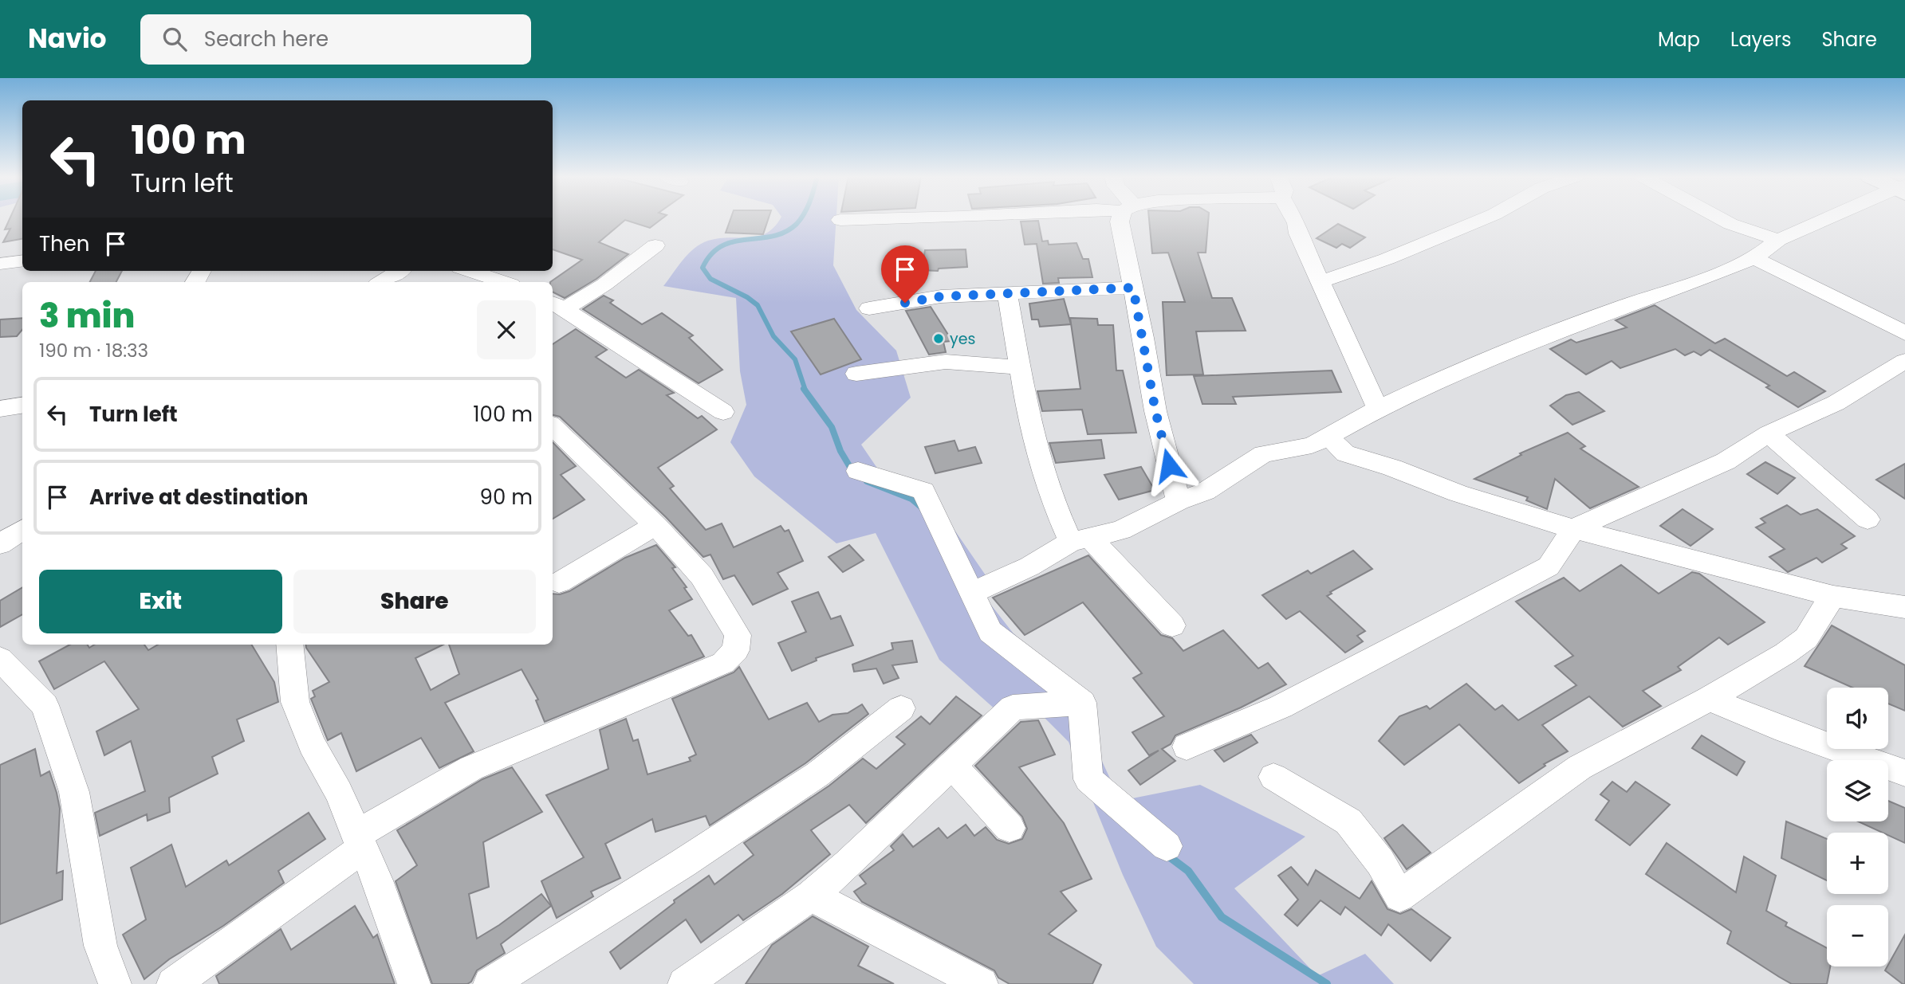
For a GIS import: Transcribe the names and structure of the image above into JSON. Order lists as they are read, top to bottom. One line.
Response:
{"places":["yes"],"page":{"header":"Navio","search":"Search here","nav":["Map","Layers","Share"],"turn":["100 m","Turn left"],"then":"Then","heading":["3 min","190 m · 18:33"],"list":[{"name":"Turn left","value":"100 m"},{"name":"Arrive at destination","value":"90 m"}],"buttons":["Exit","Share"],"map_buttons":["+","−"]}}
